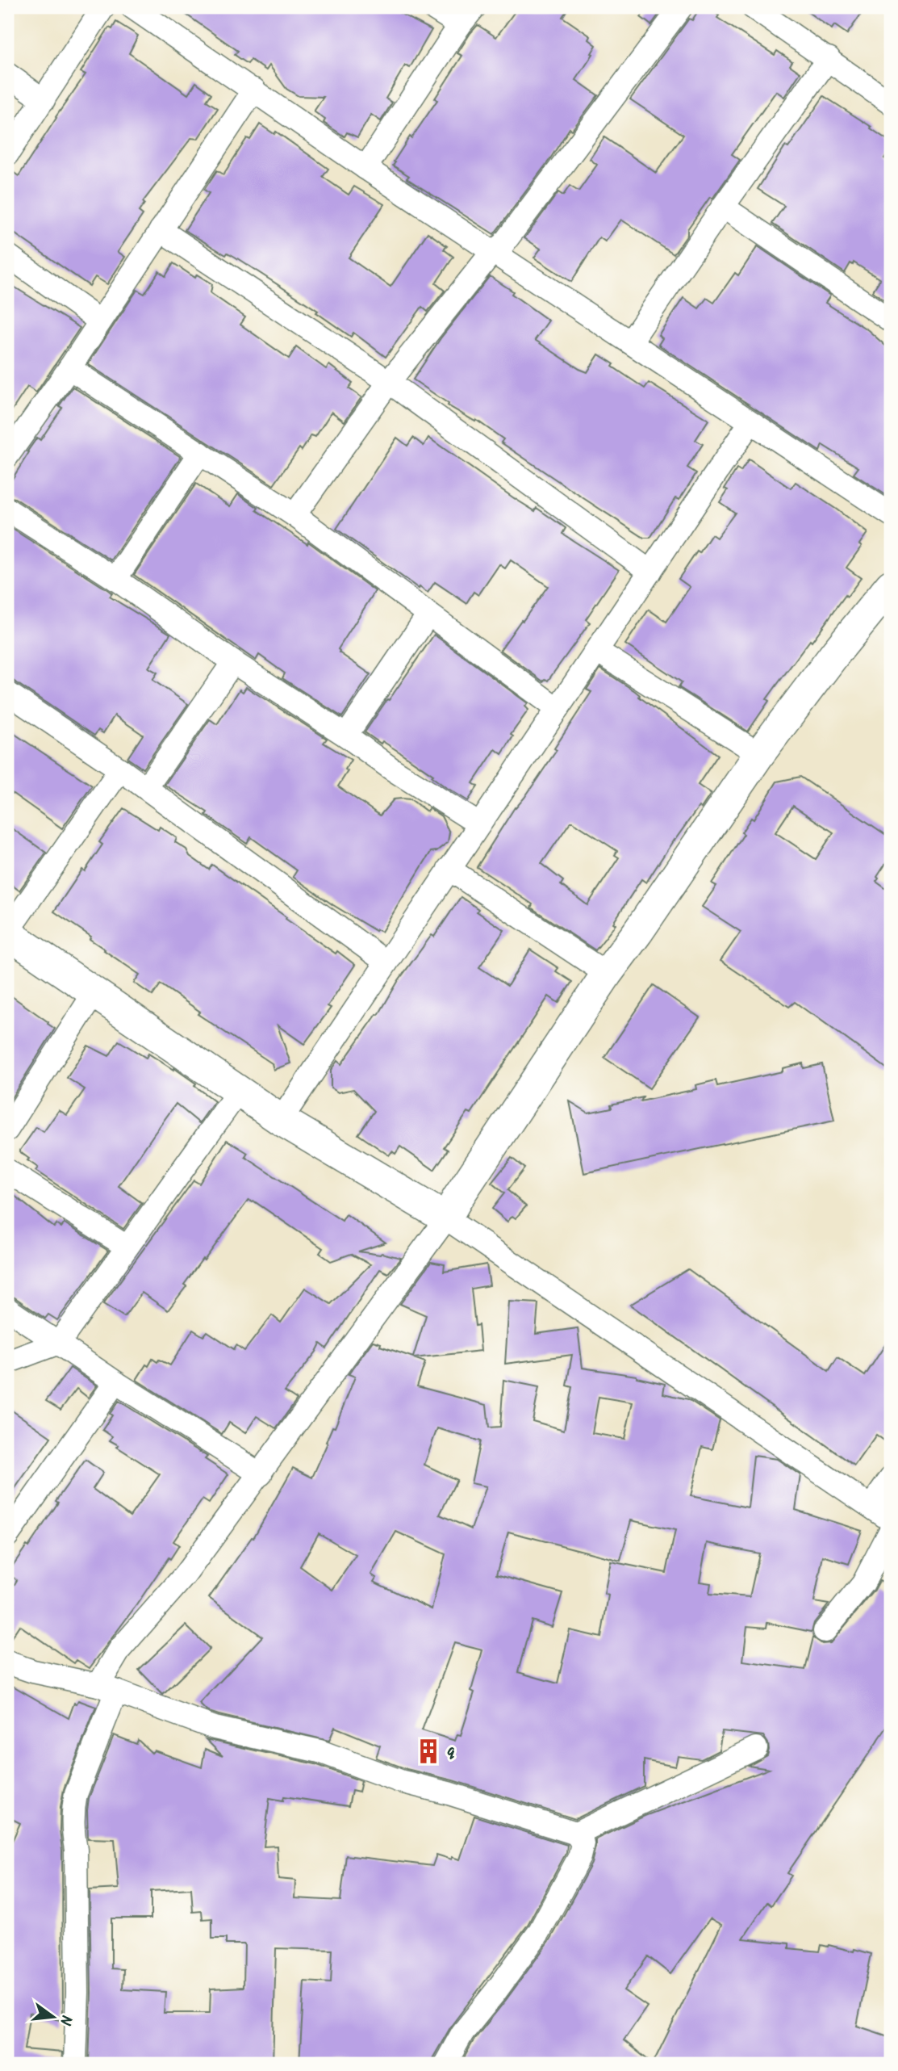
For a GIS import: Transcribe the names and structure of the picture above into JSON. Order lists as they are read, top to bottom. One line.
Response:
{"places":{"building":["q"]},"north":"right"}
